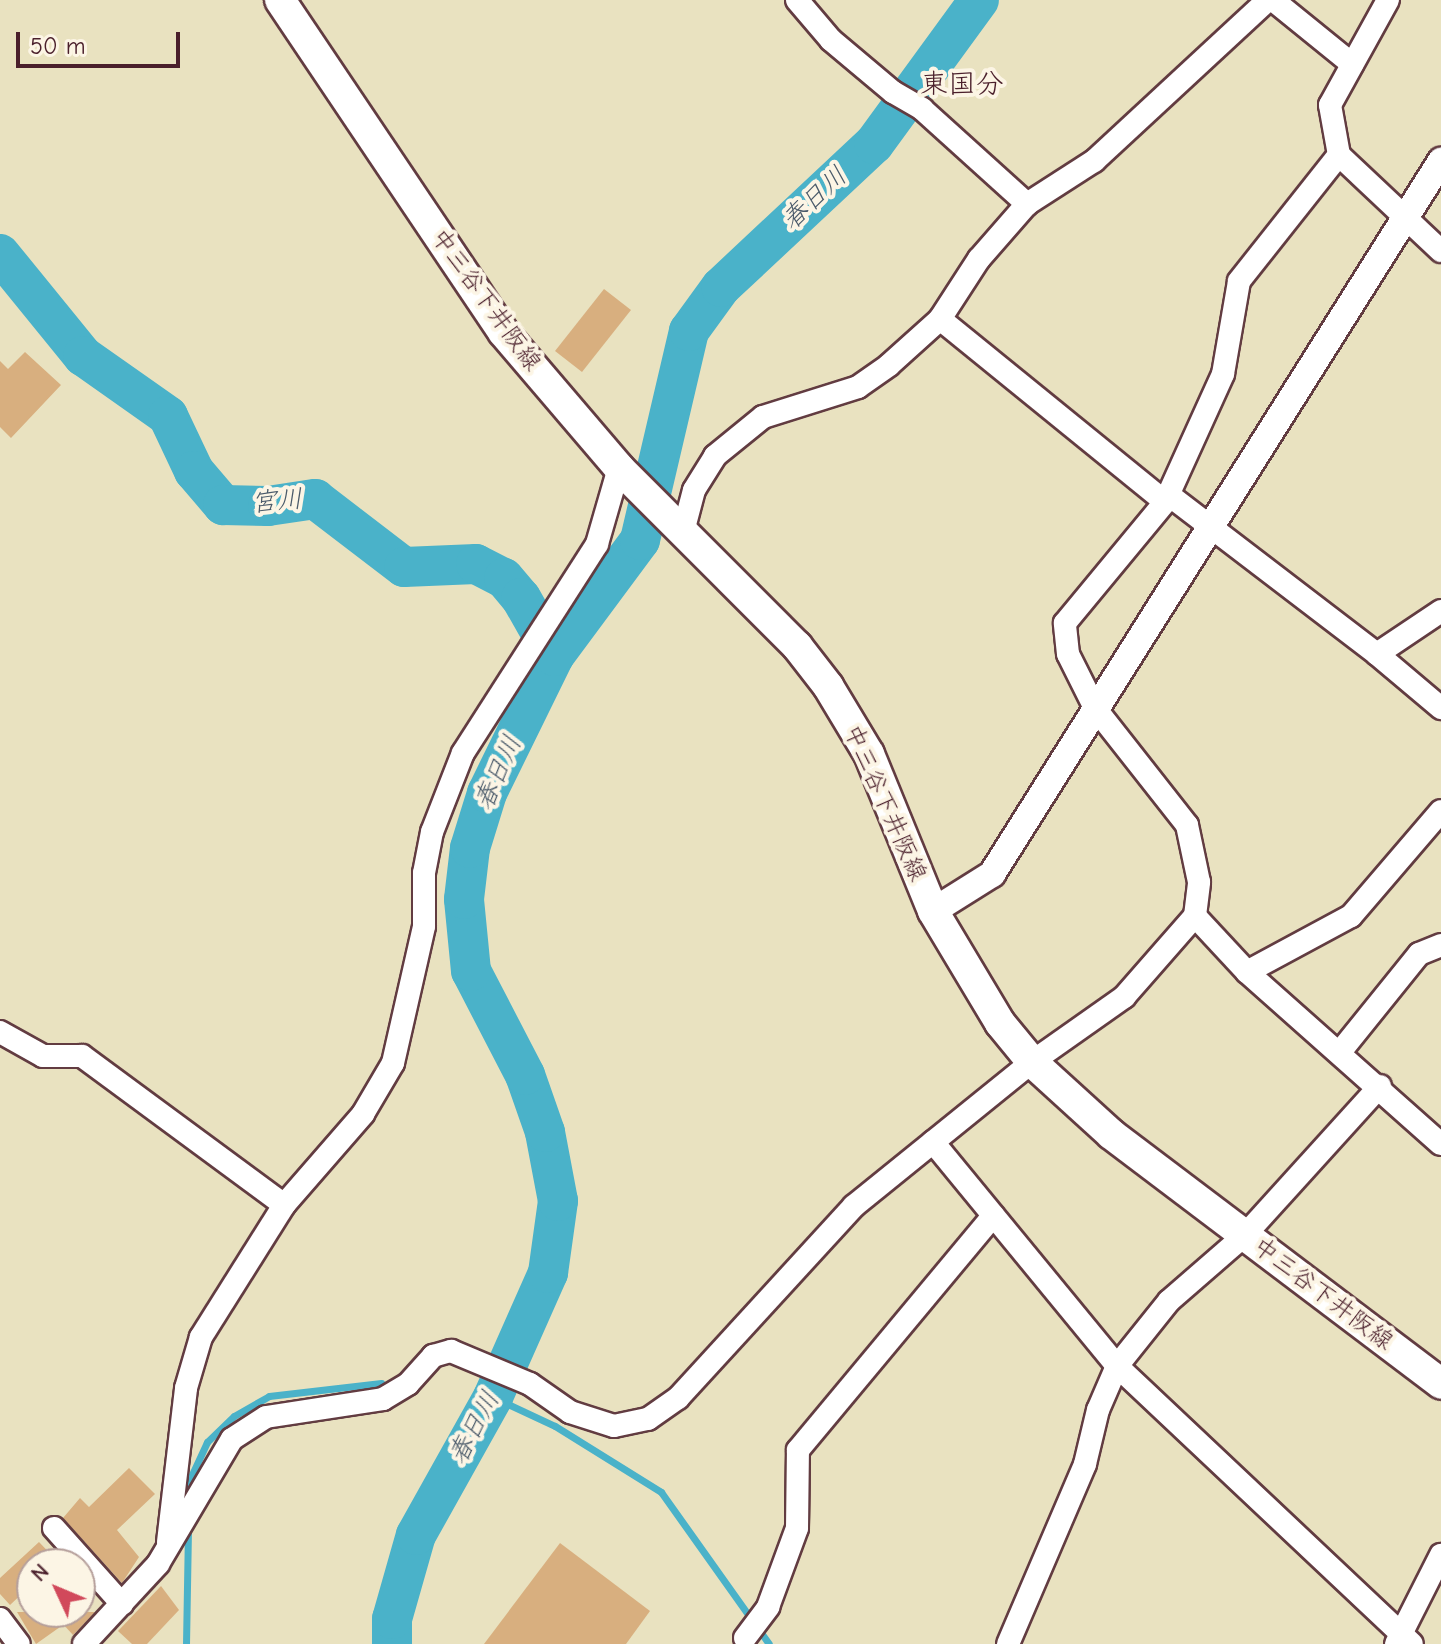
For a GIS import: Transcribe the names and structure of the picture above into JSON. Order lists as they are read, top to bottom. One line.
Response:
{"streets":{"main road":["中三谷下井阪線"]},"districts":["東国分"],"water":["春日川","宮川"],"scale_bar":"50 m","north":"top left"}
